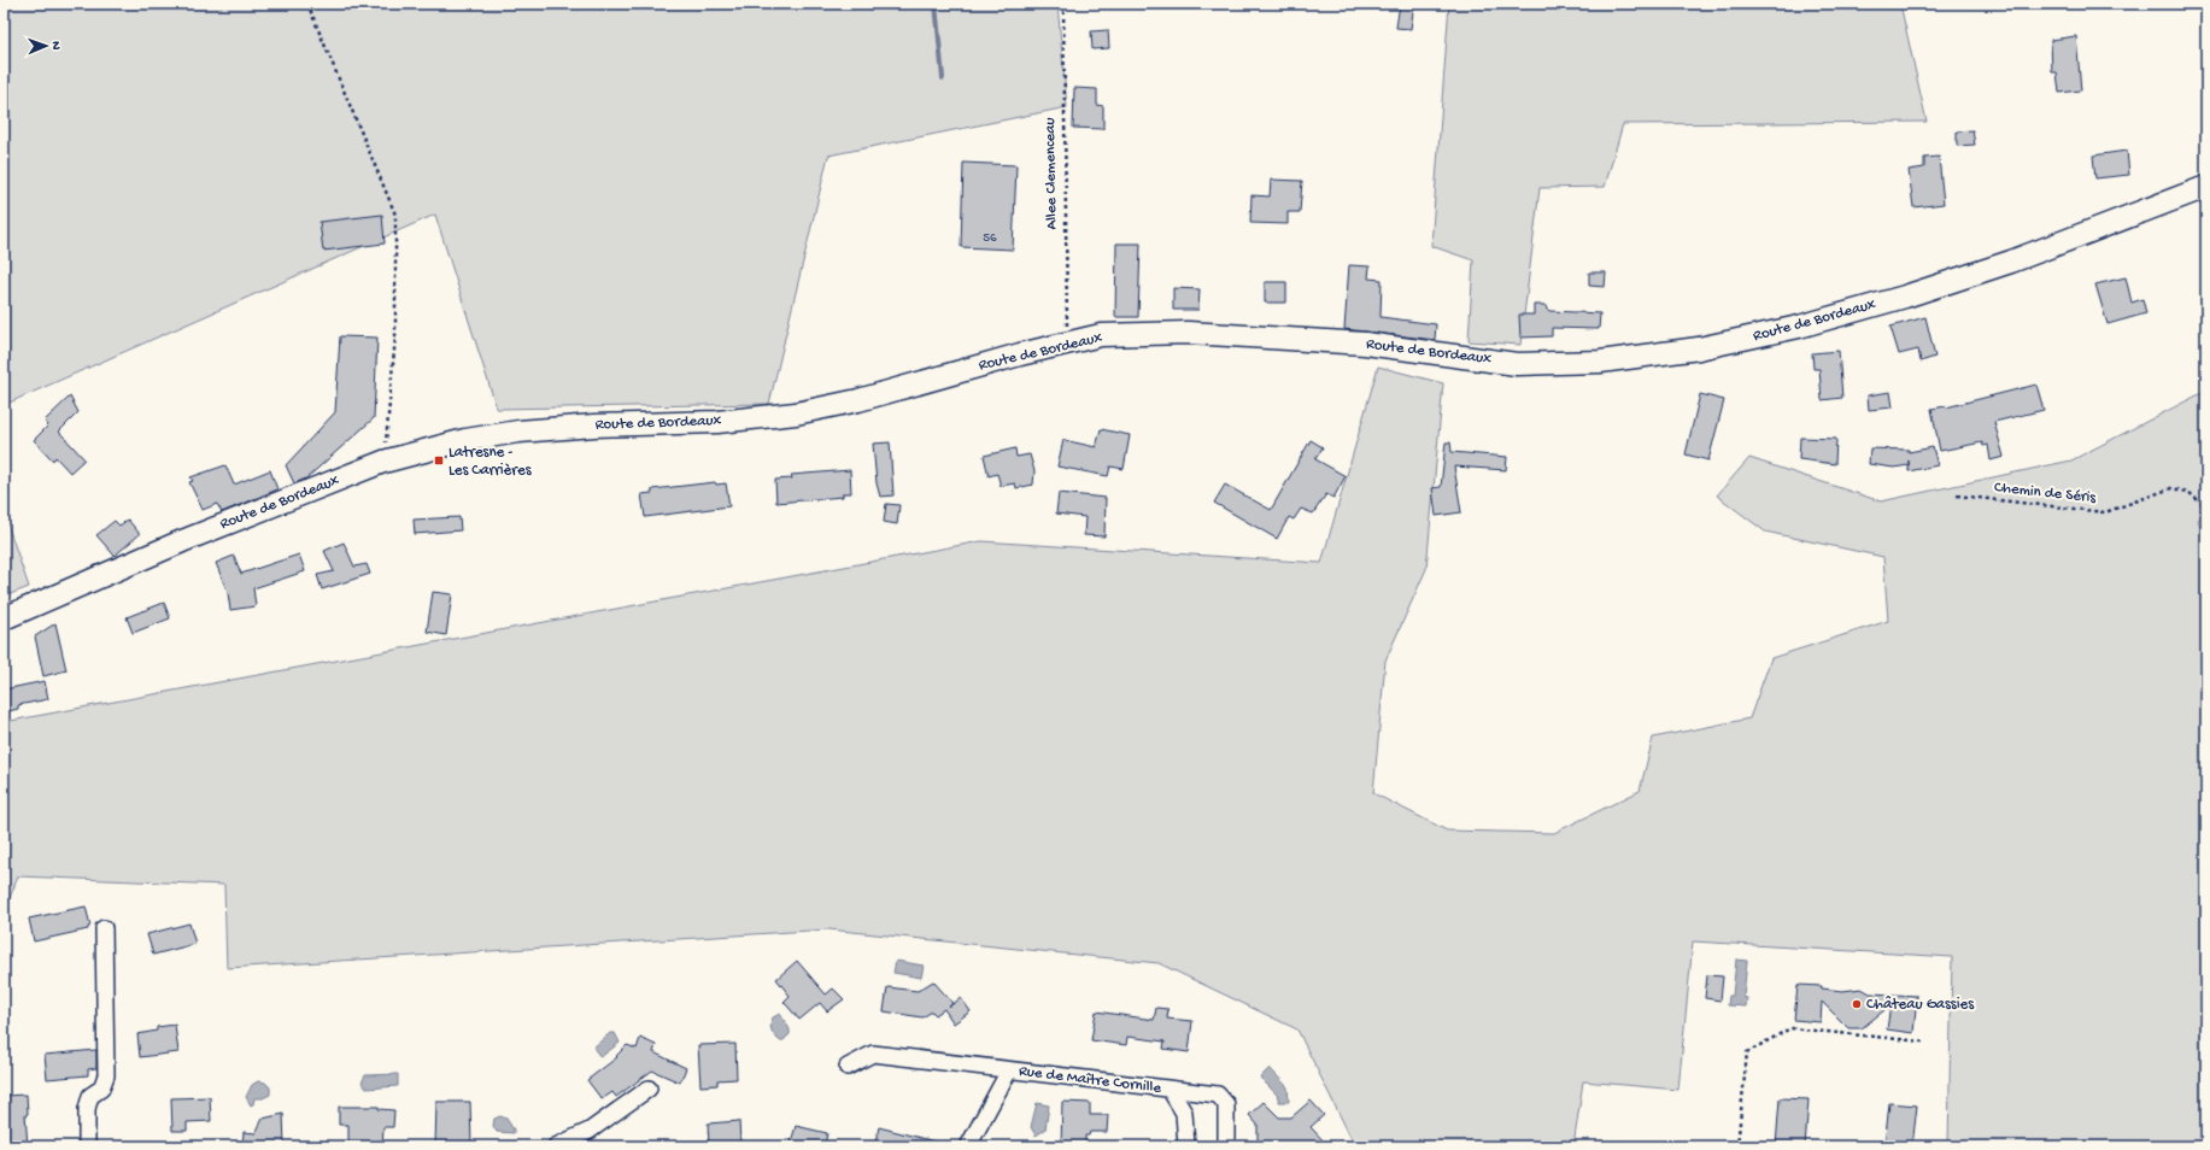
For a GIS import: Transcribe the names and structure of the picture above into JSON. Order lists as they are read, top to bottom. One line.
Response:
{"streets":{"street":["Route de Bordeaux","Rue de Maître Cornille"],"path":["Allee Clemenceau","Chemin de Séris"]},"crossings":[["Allee Clemenceau","Route de Bordeaux"]],"places":{"transit":["Latresne - Les Carrières"],"other":["Château Gassies"]},"house_numbers":["56"],"north":"right"}
